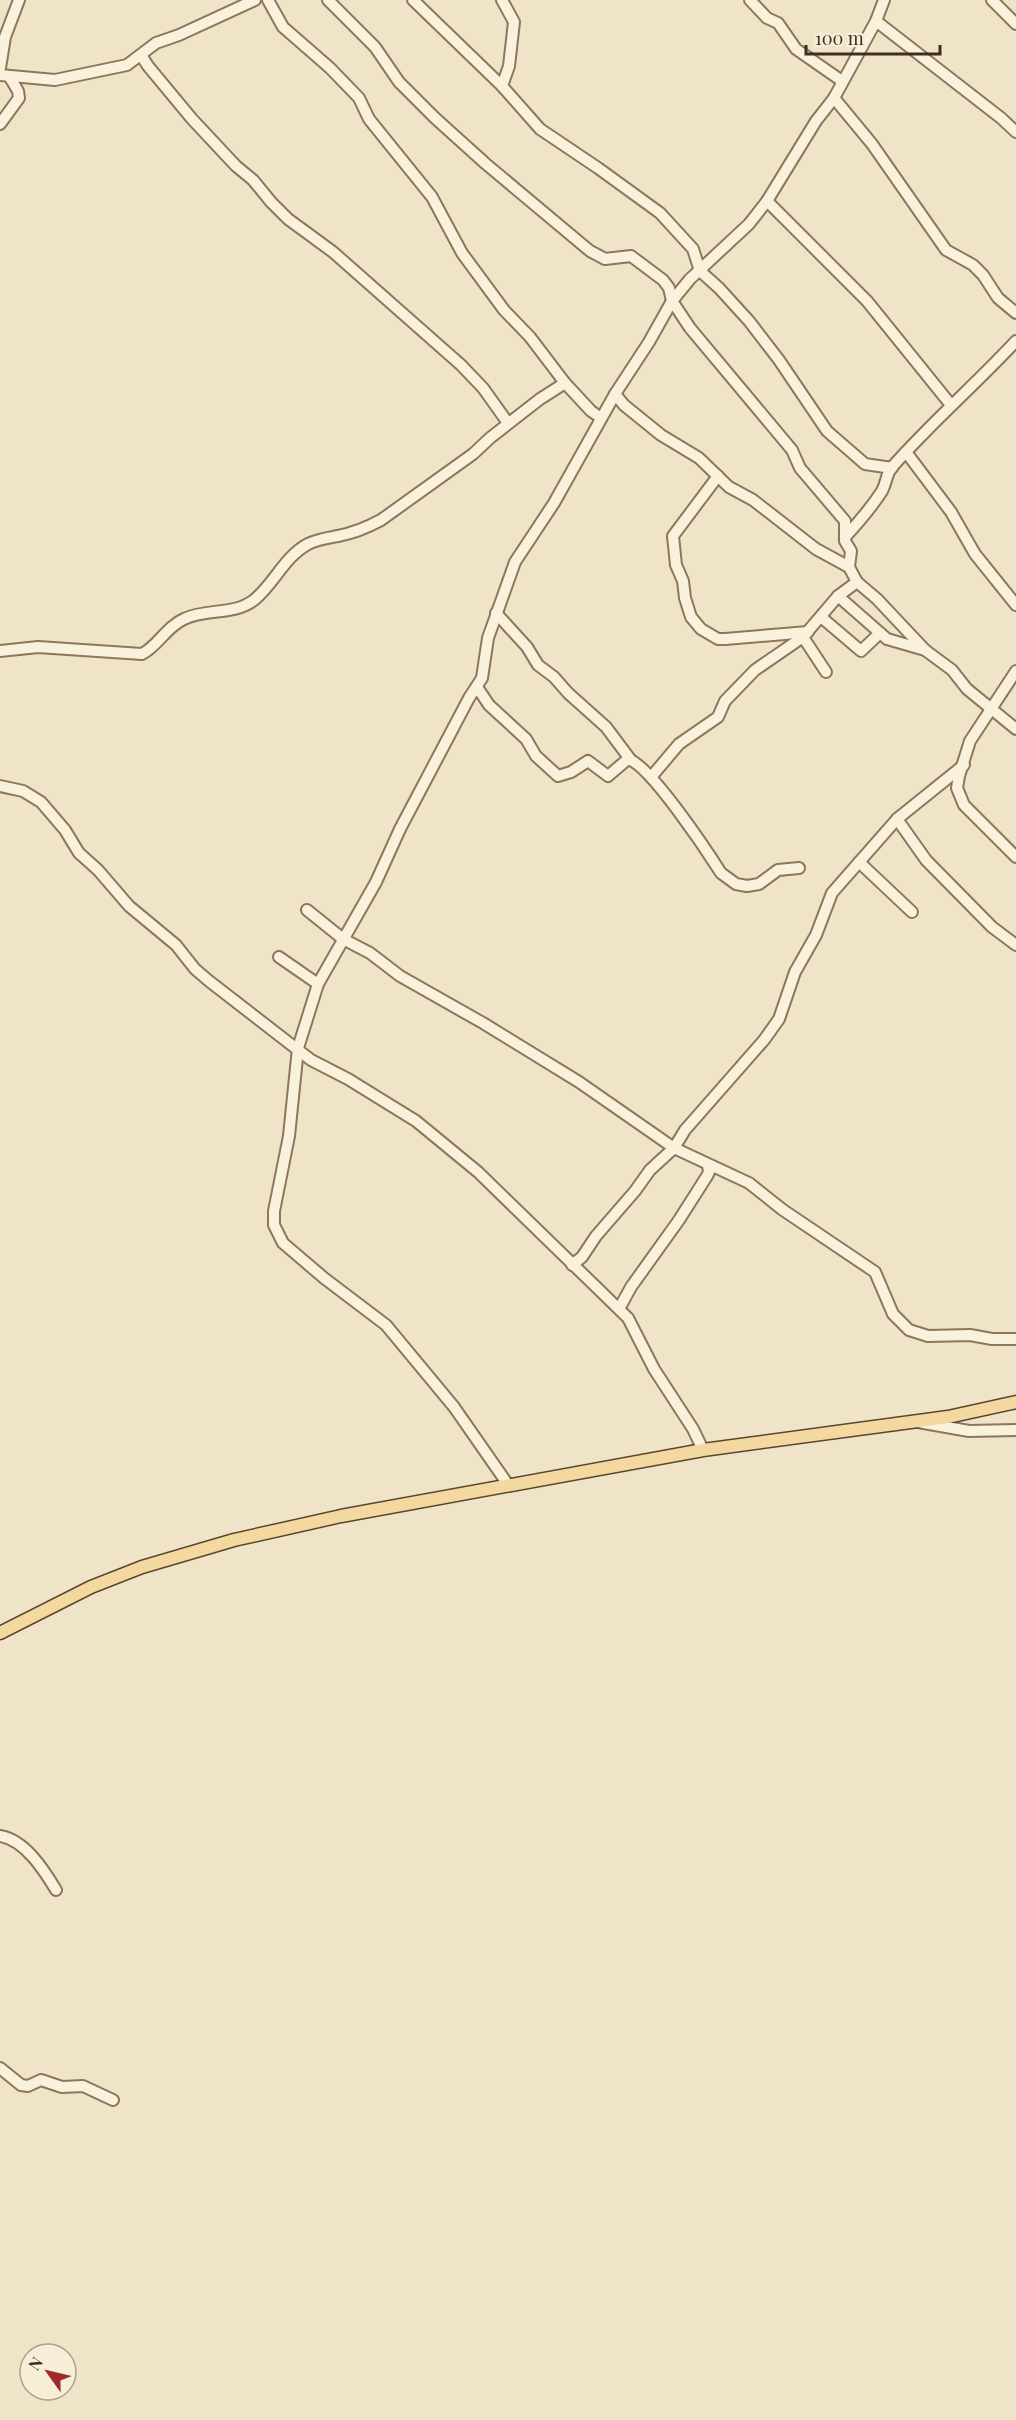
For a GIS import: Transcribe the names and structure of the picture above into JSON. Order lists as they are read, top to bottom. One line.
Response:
{"scale_bar":"100 m","north":"top left"}
